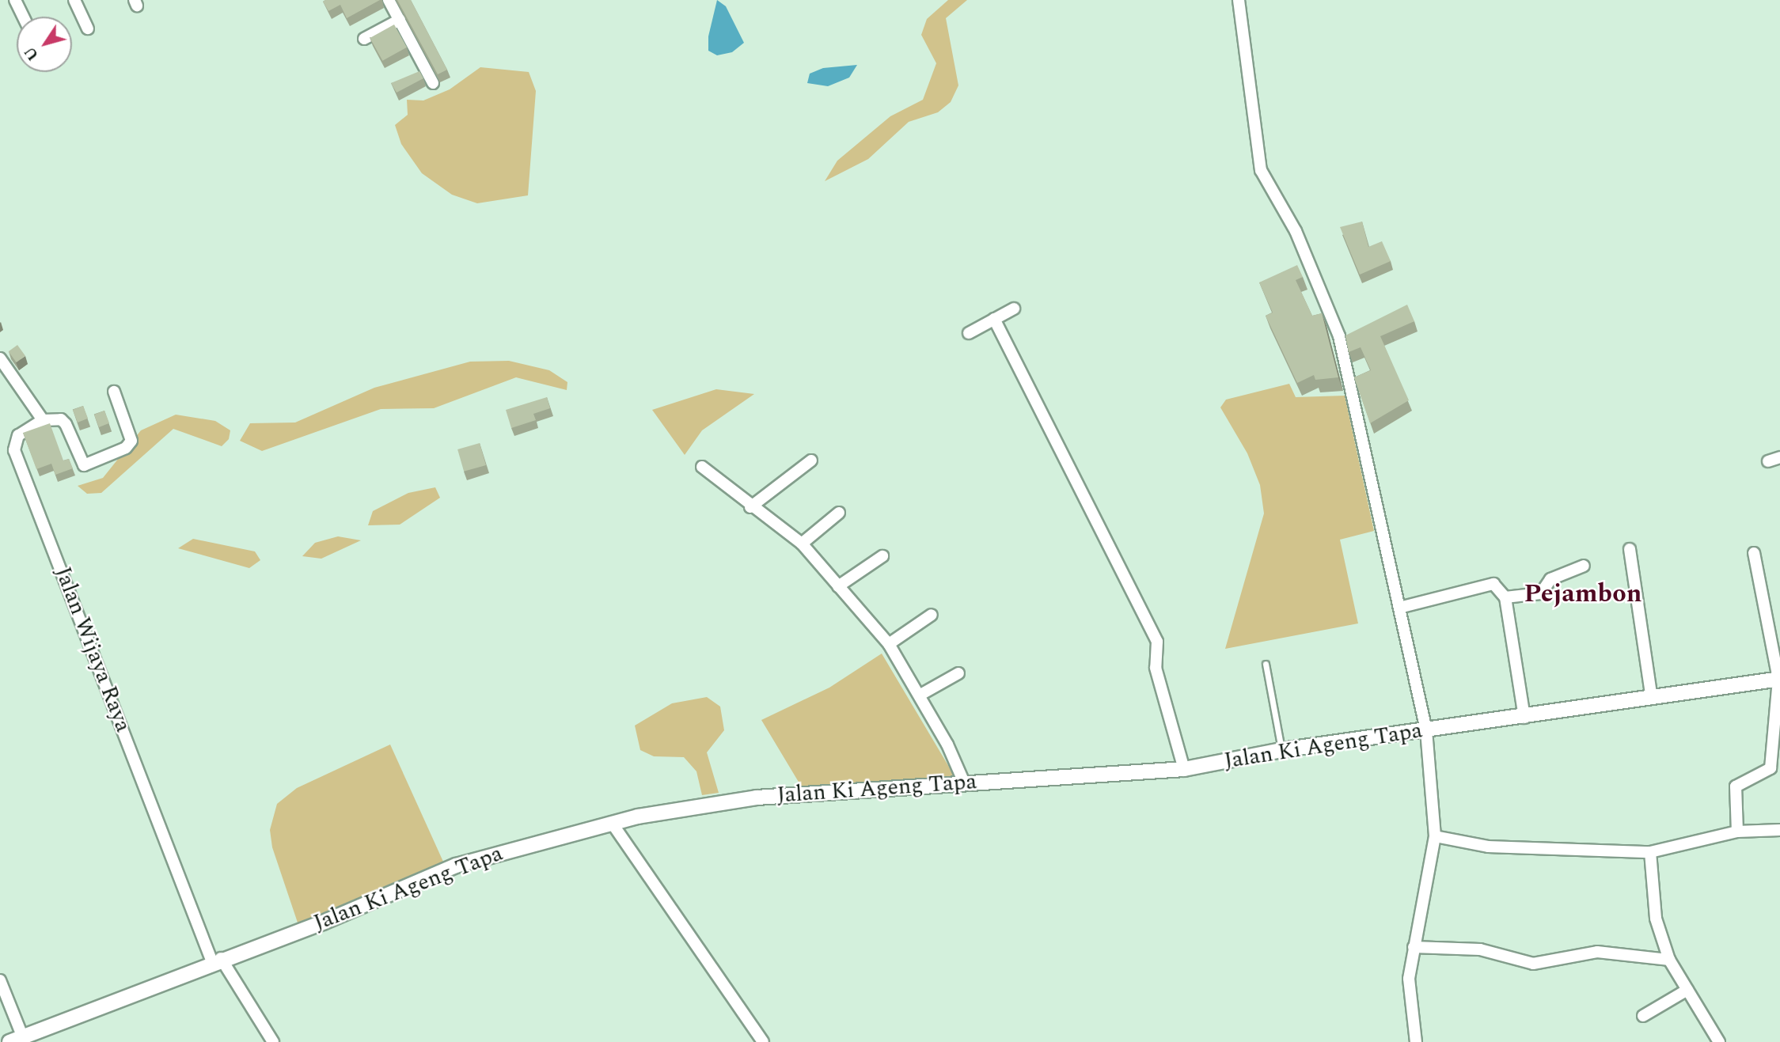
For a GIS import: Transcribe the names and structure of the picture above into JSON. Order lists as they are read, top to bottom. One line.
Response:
{"streets":{"street":["Jalan Wijaya Raya","Jalan Ki Ageng Tapa"]},"crossings":[["Jalan Wijaya Raya","Jalan Ki Ageng Tapa"]],"districts":["Pejambon"],"north":"bottom left"}
